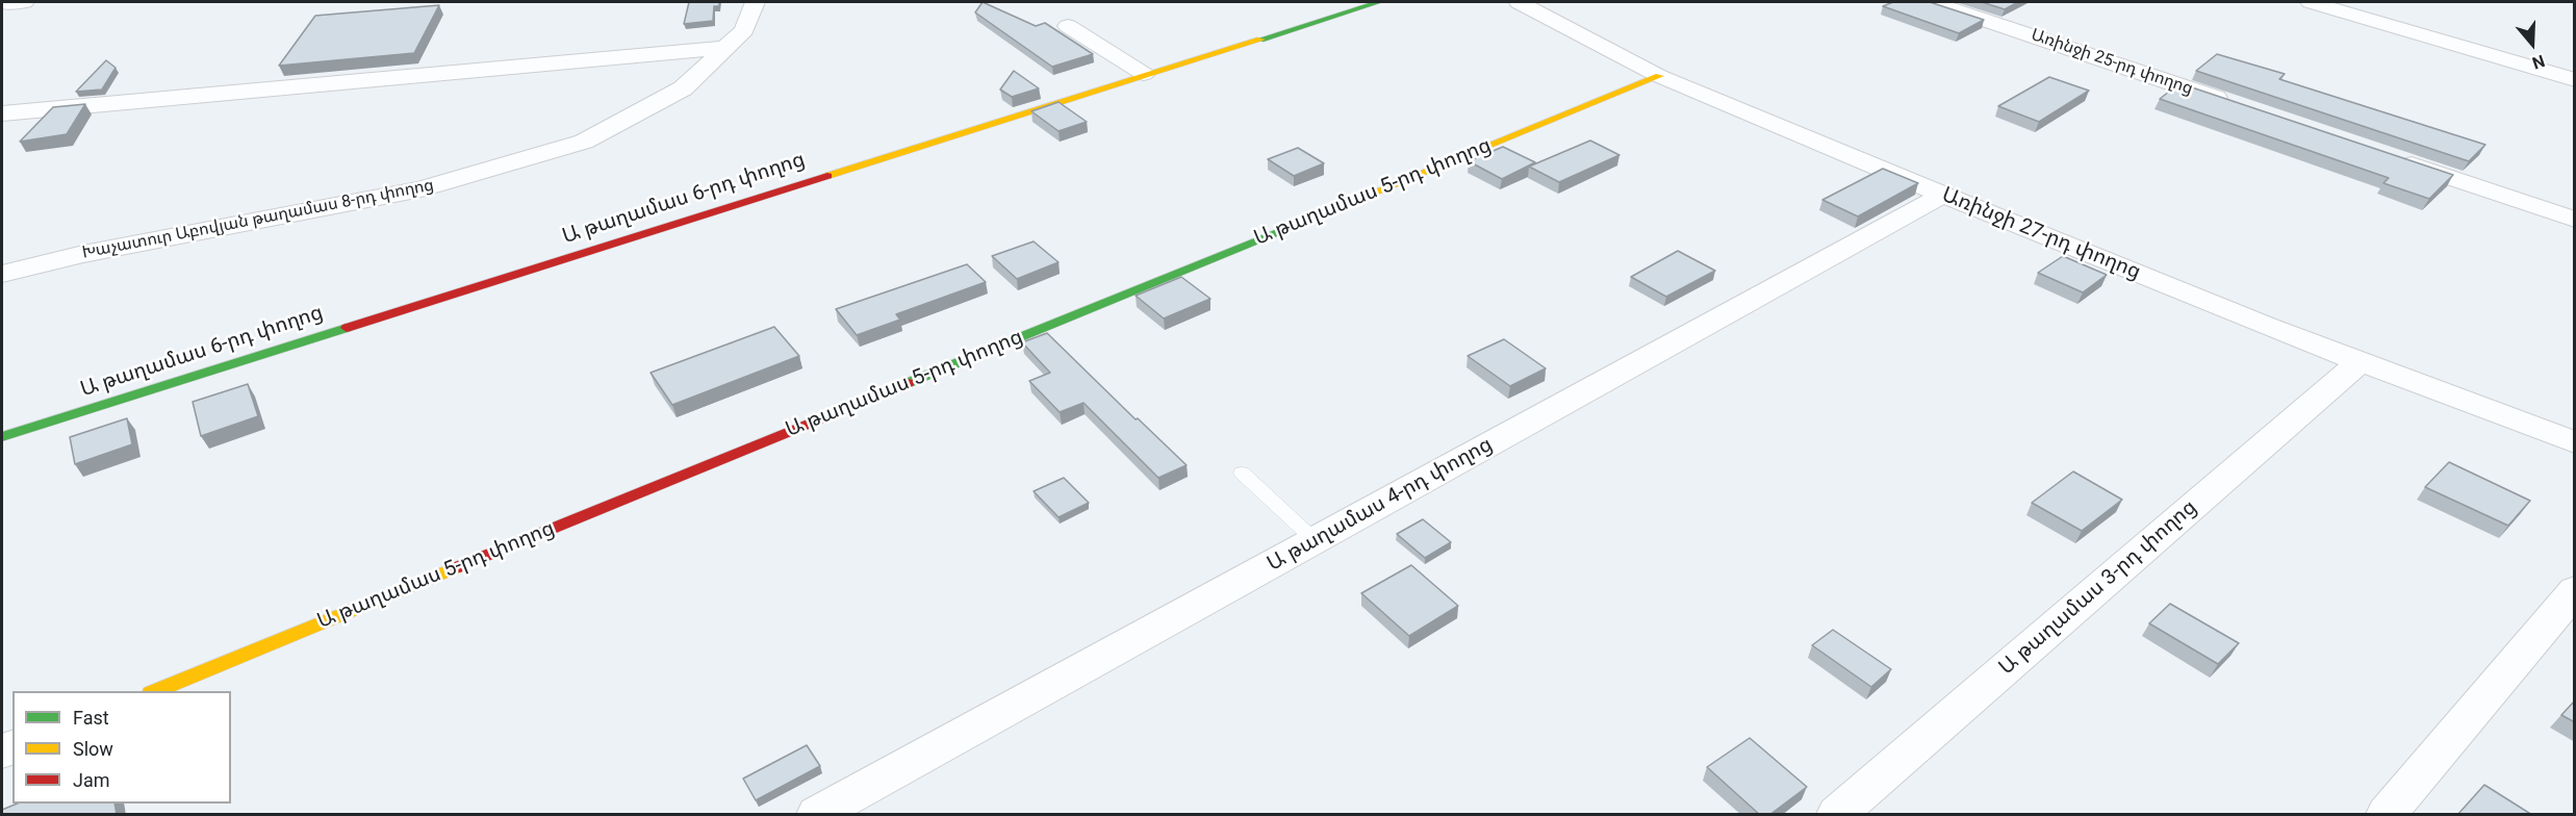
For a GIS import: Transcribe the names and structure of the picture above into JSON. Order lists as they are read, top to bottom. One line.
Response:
{"streets":{"street":["Առինջի 25-րդ փողոց","Ա թաղամաս 5-րդ փողոց","Ա թաղամաս 6-րդ փողոց","Խաչատուր Աբովյան թաղամաս 8-րդ փողոց","Առինջի 27-րդ փողոց","Ա թաղամաս 4-րդ փողոց","Ա թաղամաս 3-րդ փողոց"]},"crossings":[["Ա թաղամաս 5-րդ փողոց","Առինջի 27-րդ փողոց"],["Առինջի 27-րդ փողոց","Ա թաղամաս 4-րդ փողոց"],["Առինջի 27-րդ փողոց","Ա թաղամաս 3-րդ փողոց"]],"legend":["Fast","Slow","Jam"],"north":"bottom"}
